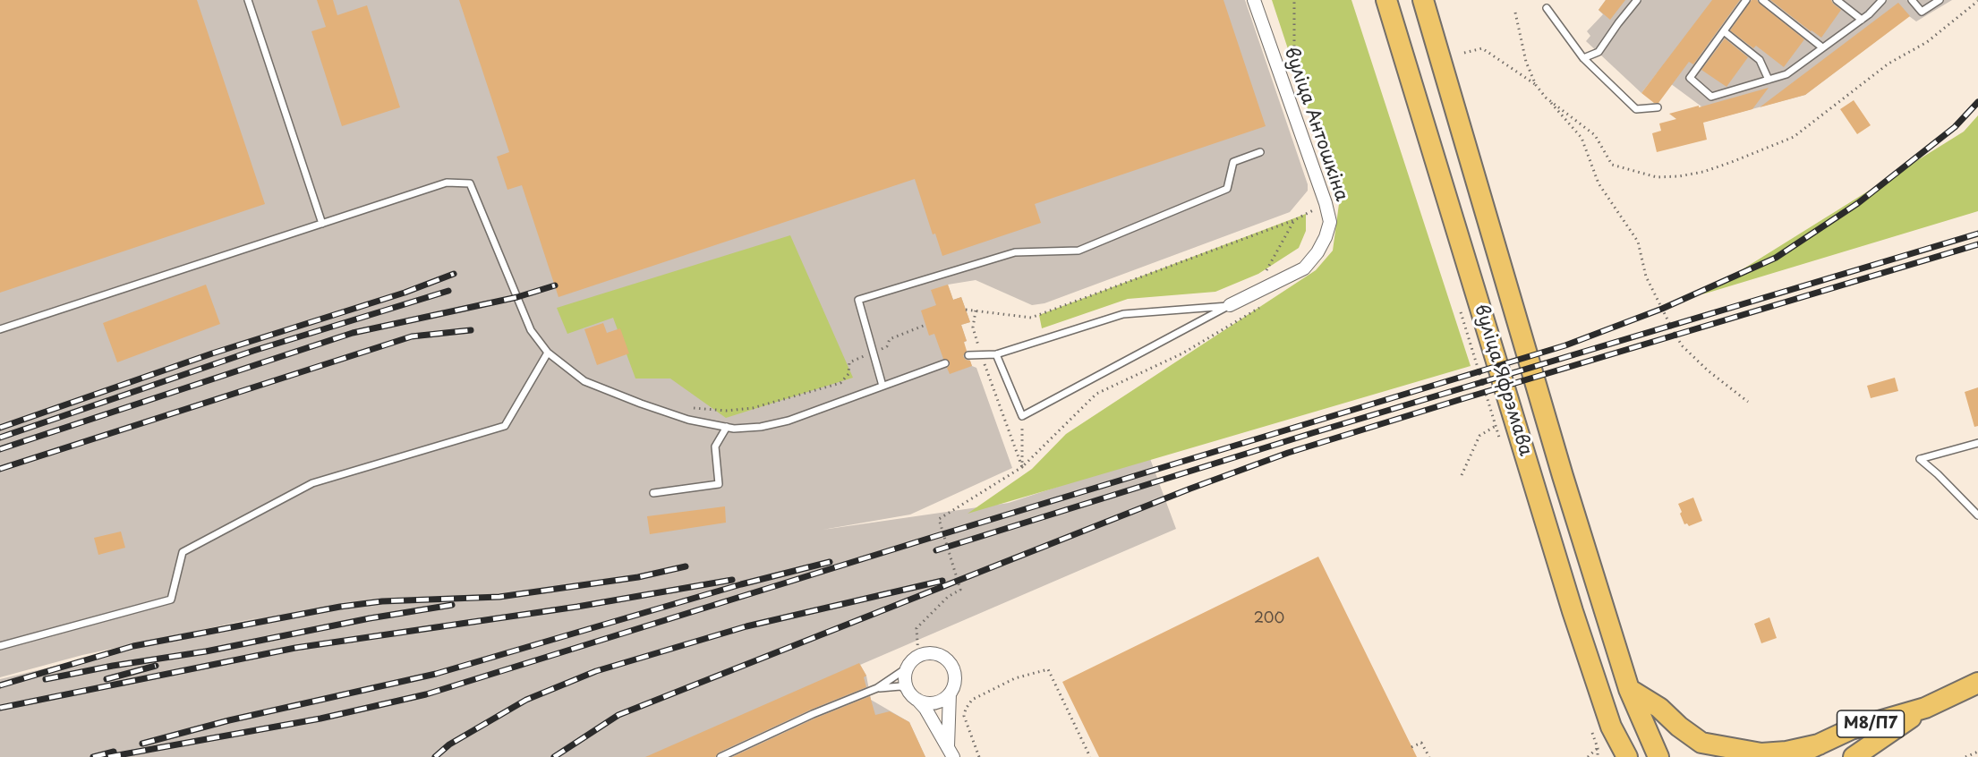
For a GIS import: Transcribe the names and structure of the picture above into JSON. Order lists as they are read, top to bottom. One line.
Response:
{"streets":{"main road":["вуліца Яфрэмава","М8/П7"],"street":["вуліца Антошкіна"]},"house_numbers":["200"]}
